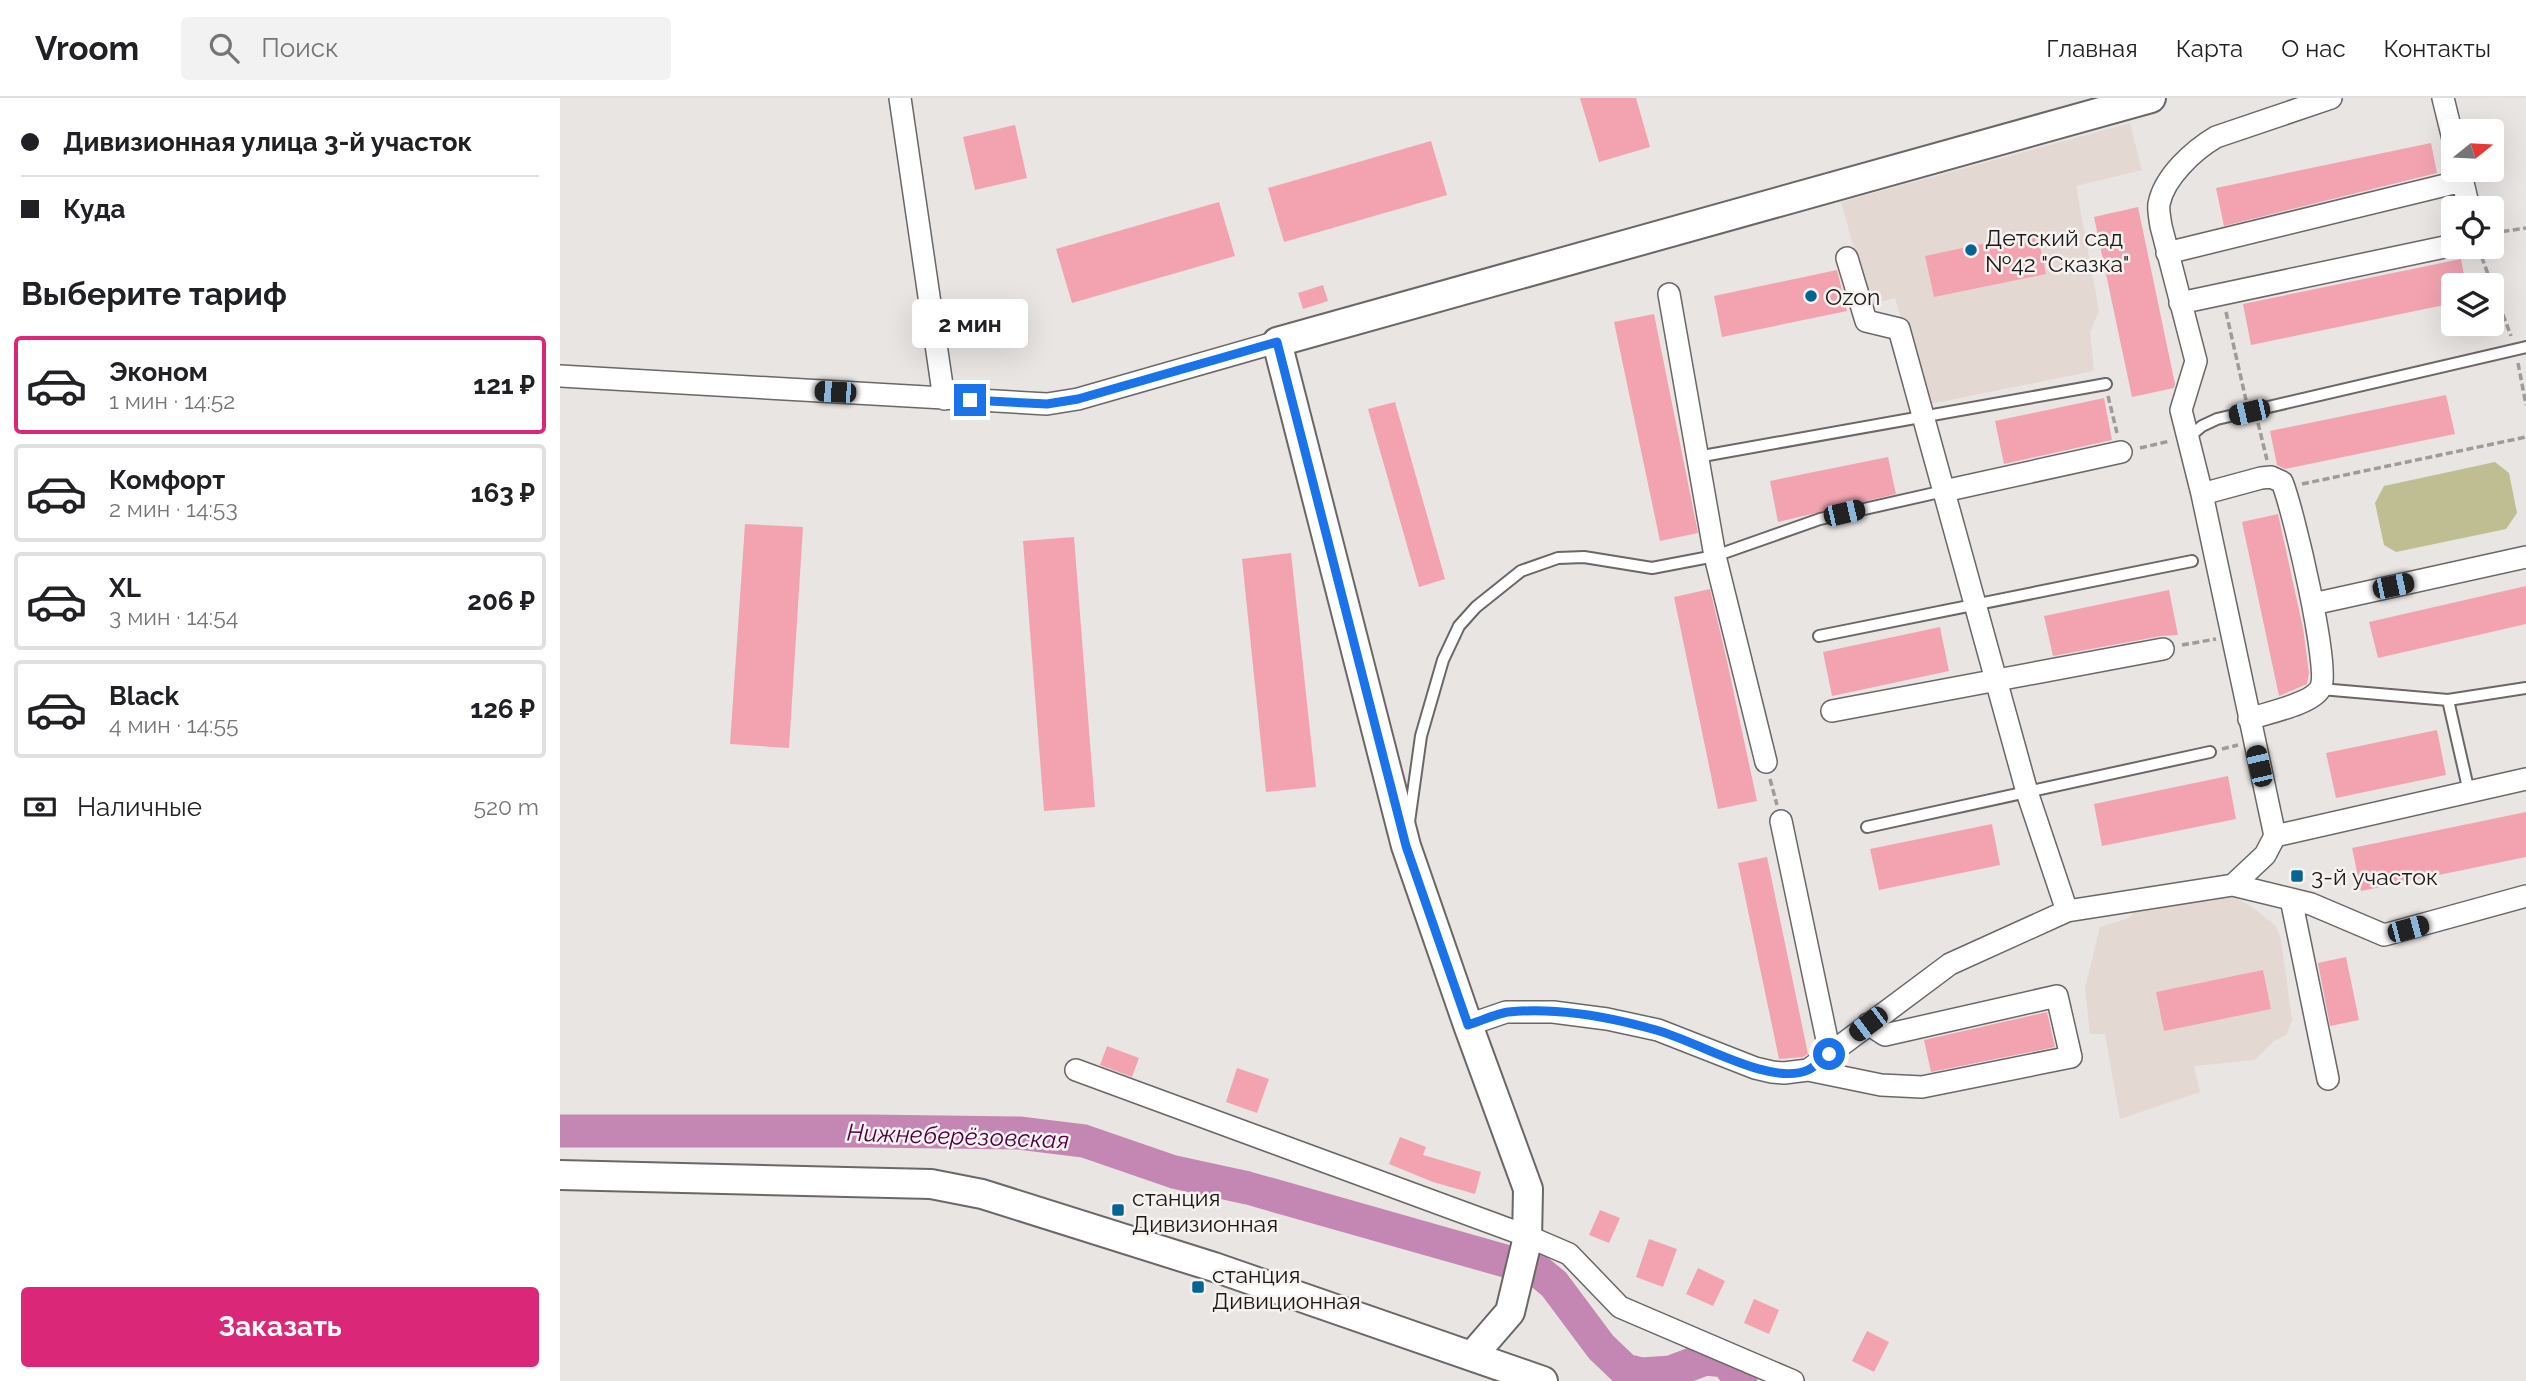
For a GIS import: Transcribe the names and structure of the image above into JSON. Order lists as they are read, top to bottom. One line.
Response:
{"water":["Нижнеберёзовская"],"places":{"other":["Детский сад №42 \"Сказка\"","Ozon"],"transit":["3-й участок","станция Дивизионная","станция Дивиционная"]},"north":"right","page":{"header":"Vroom","search":"Поиск","nav":["Главная","Карта","О нас","Контакты"],"banner":["Дивизионная улица 3-й участок","Куда"],"heading":"Выберите тариф","bubble":"2 мин","list":[{"name":"Эконом","note":"1 мин · 14:52","value":"121 ₽"},{"name":"Комфорт","note":"2 мин · 14:53","value":"163 ₽"},{"name":"XL","note":"3 мин · 14:54","value":"206 ₽"},{"name":"Black","note":"4 мин · 14:55","value":"126 ₽"}],"pay":["Наличные","520 m"],"buttons":"Заказать"}}
